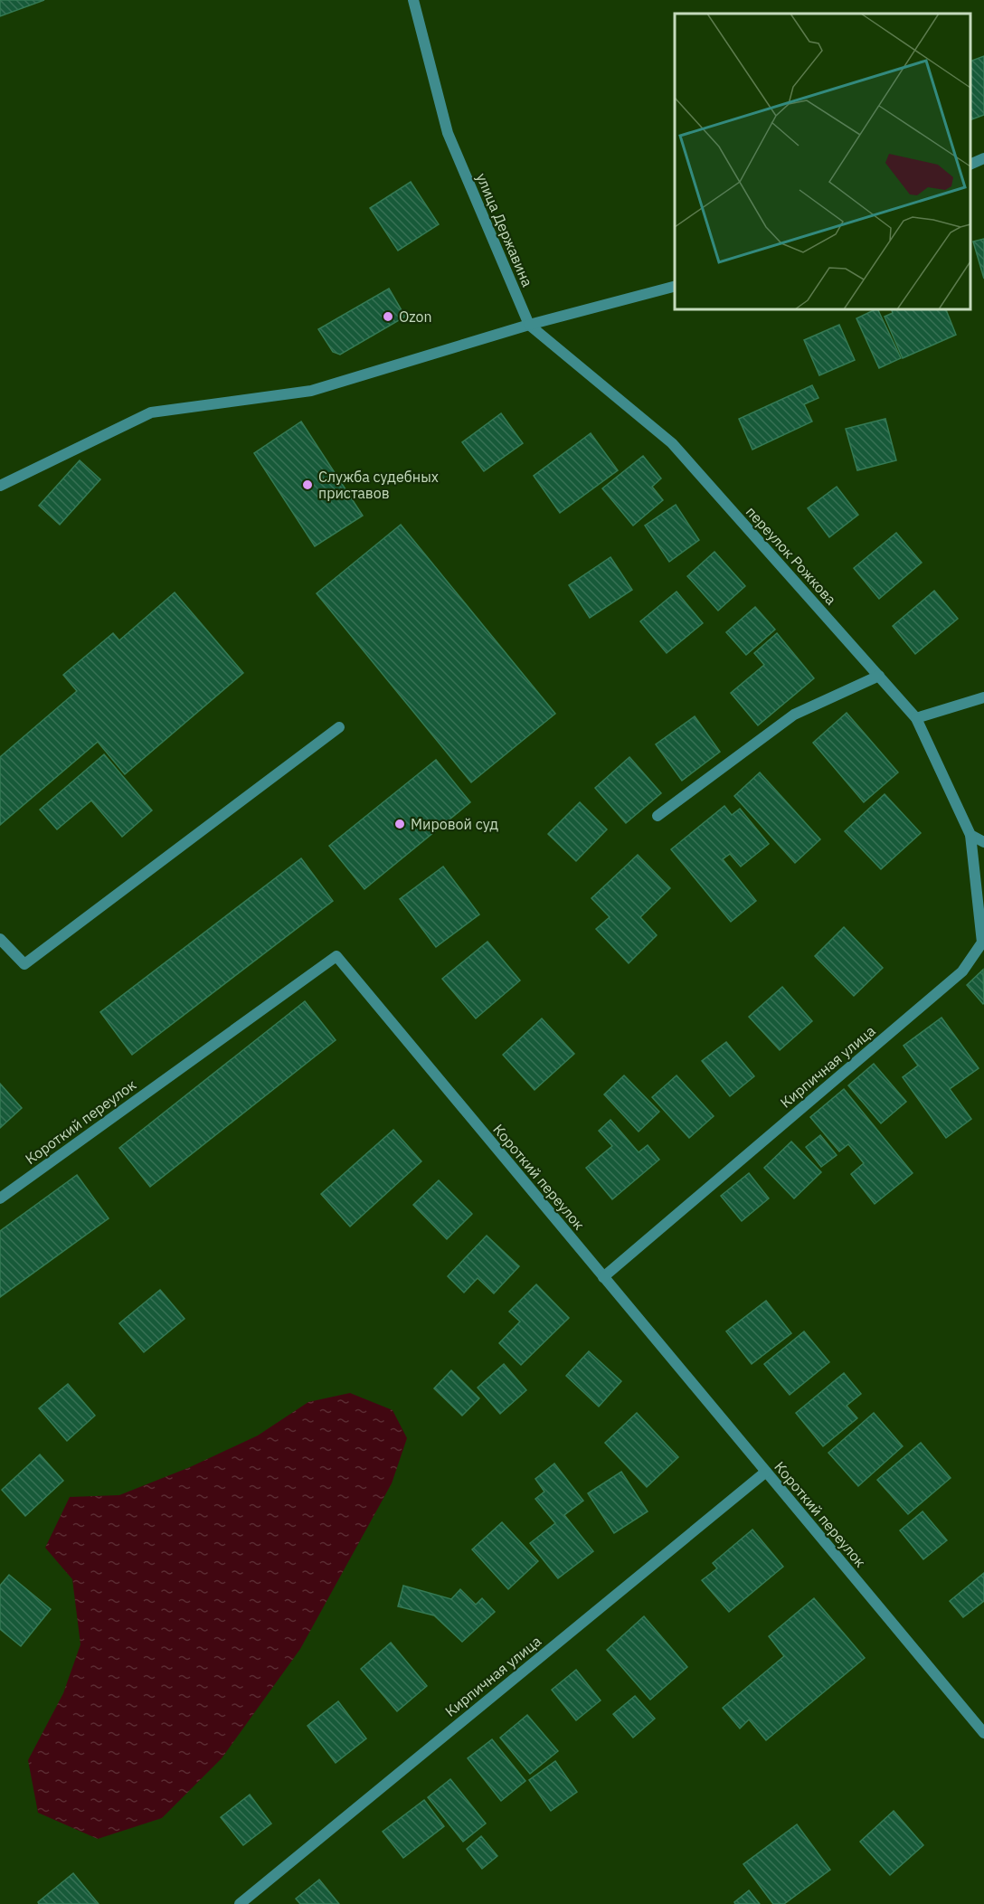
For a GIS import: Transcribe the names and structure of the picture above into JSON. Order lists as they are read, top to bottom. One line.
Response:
{"streets":{"street":["улица Державина","переулок Рожкова","Кирпичная улица","Короткий переулок"]},"crossings":[["улица Державина","переулок Рожкова"],["переулок Рожкова","Кирпичная улица"],["Кирпичная улица","Короткий переулок"]],"places":["Ozon","Служба судебных приставов","Мировой суд"]}
